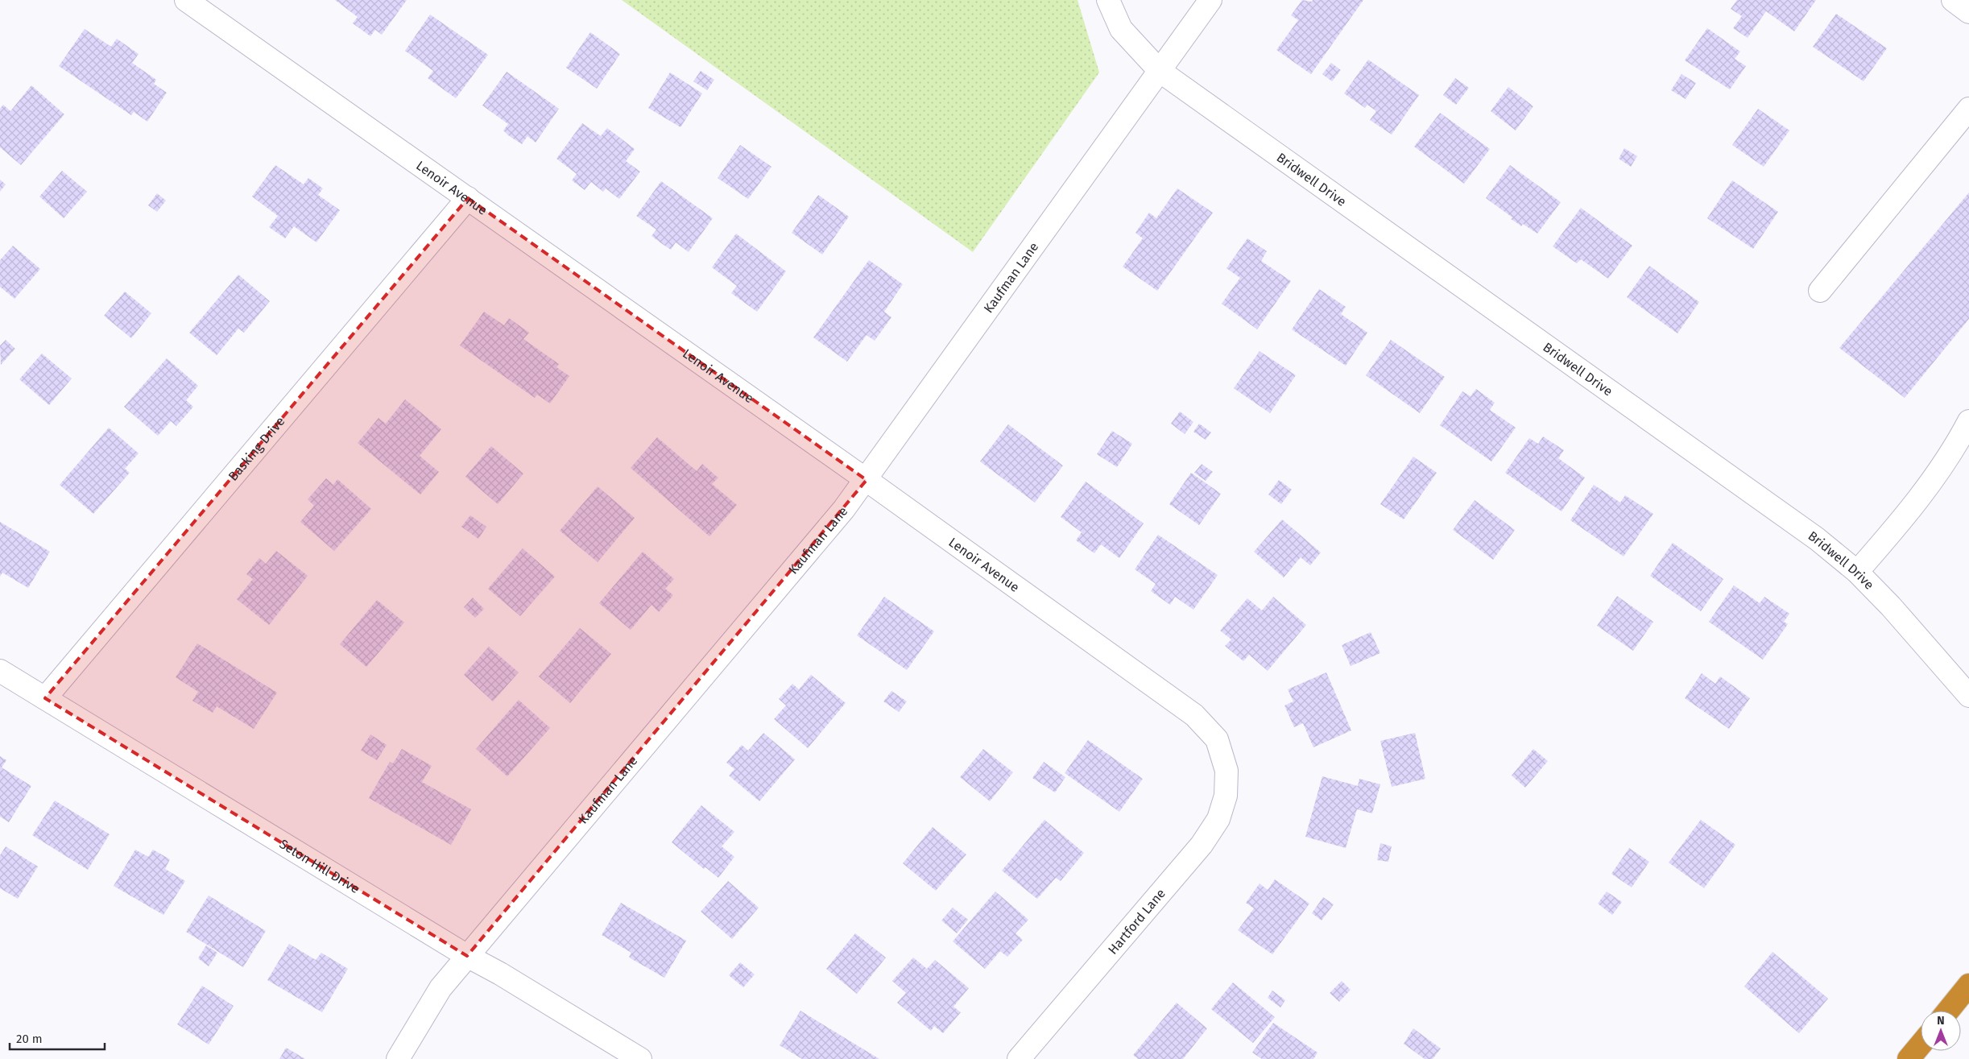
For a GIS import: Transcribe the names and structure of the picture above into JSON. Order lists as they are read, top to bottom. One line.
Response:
{"streets":{"street":["Bridwell Drive","Lenoir Avenue","Kaufman Lane","Basking Drive","Seton Hill Drive","Hartford Lane"]},"crossings":[["Bridwell Drive","Kaufman Lane"],["Lenoir Avenue","Kaufman Lane"],["Lenoir Avenue","Basking Drive"],["Lenoir Avenue","Hartford Lane"],["Kaufman Lane","Seton Hill Drive"],["Basking Drive","Seton Hill Drive"]],"scale_bar":"20 m","north":"top"}
